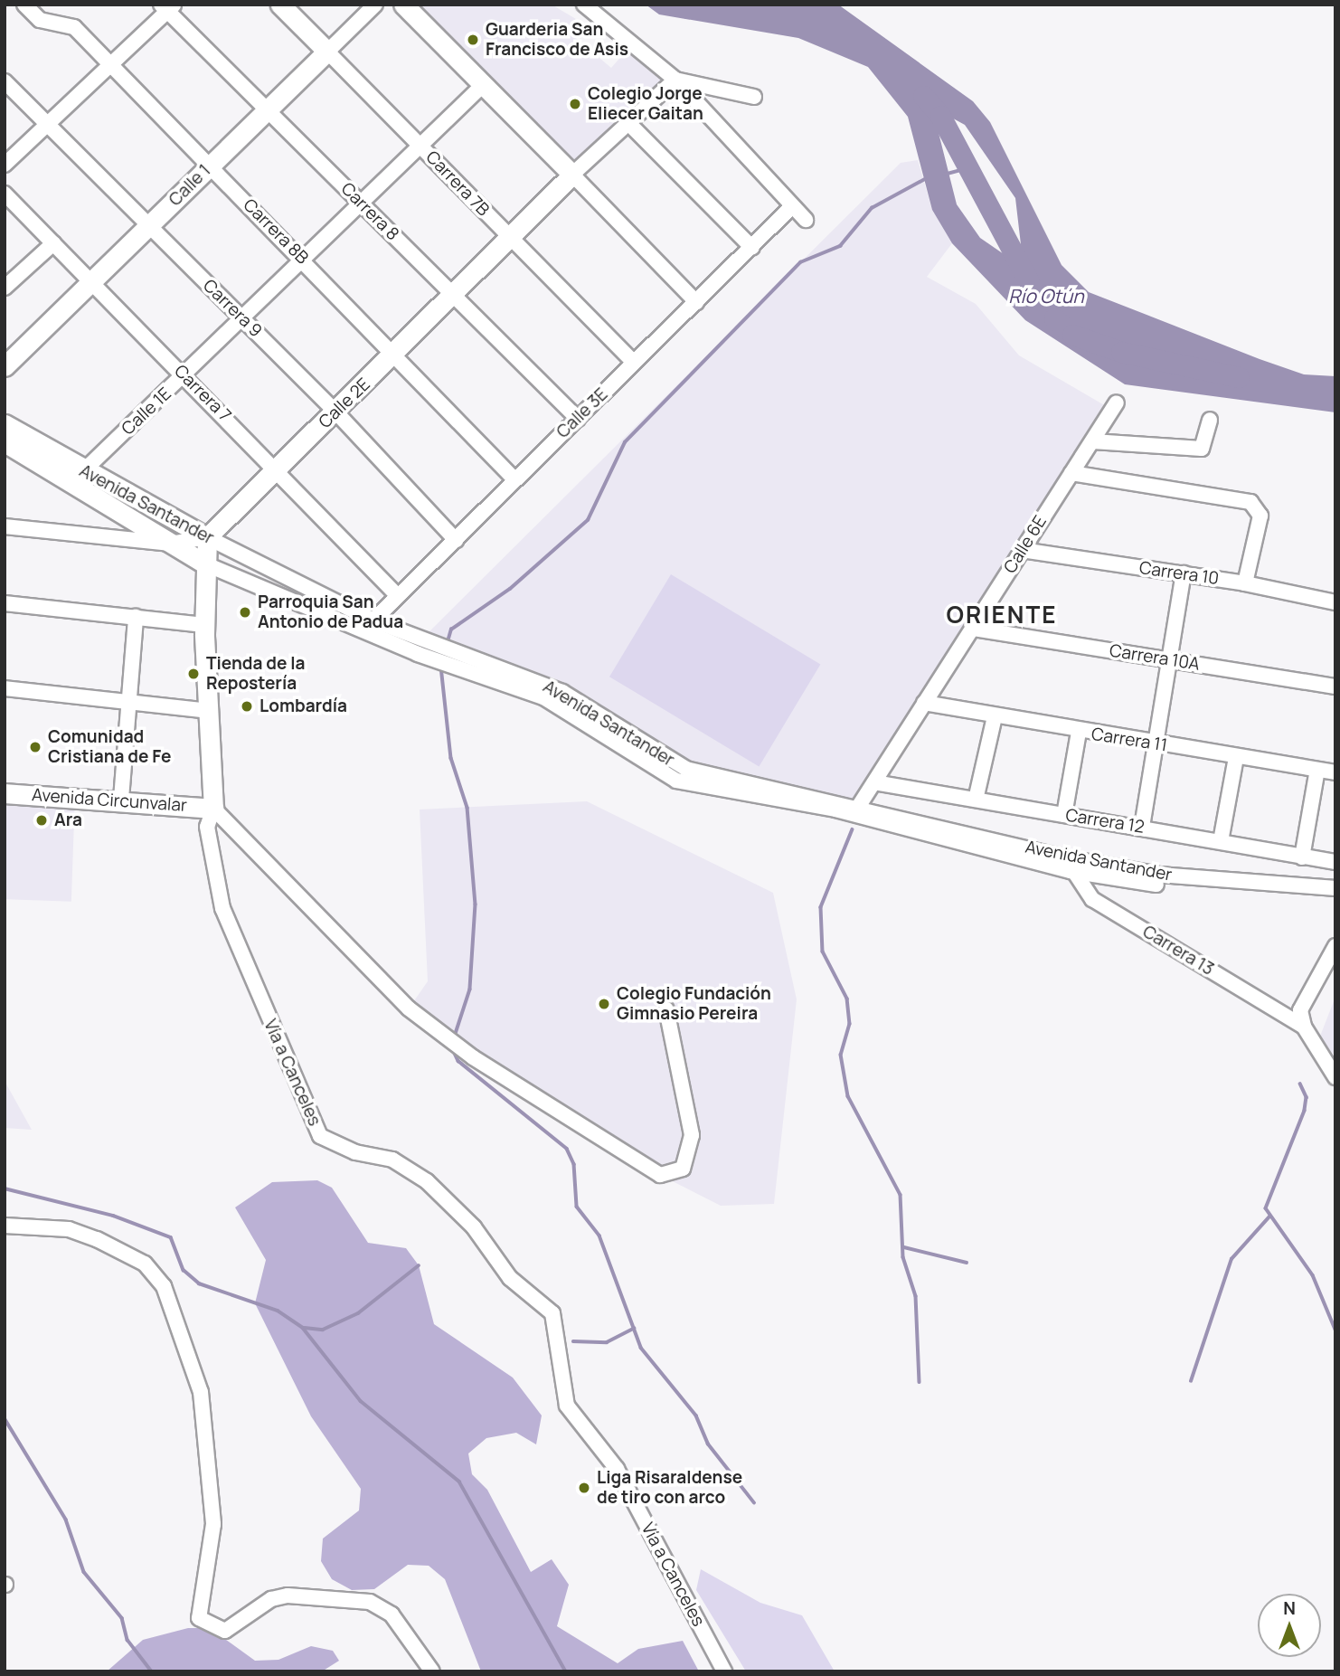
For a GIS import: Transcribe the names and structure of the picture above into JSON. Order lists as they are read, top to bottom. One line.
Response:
{"streets":{"main road":["Carrera 7B","Calle 1","Calle 2E","Avenida Santander","Avenida Circunvalar"],"street":["Carrera 8","Carrera 8B","Carrera 9","Carrera 7","Calle 1E","Calle 3E","Calle 6E","Carrera 10","Carrera 10A","Carrera 11","Carrera 12","Carrera 13","Vía a Canceles"]},"crossings":[["Carrera 7B","Calle 1"],["Carrera 7B","Calle 2E"],["Carrera 7B","Calle 1E"],["Carrera 7B","Calle 3E"],["Calle 1","Carrera 8"],["Calle 1","Carrera 8B"],["Calle 1","Carrera 9"],["Calle 1","Carrera 7"],["Carrera 8","Calle 2E"],["Carrera 8","Calle 1E"],["Carrera 8","Calle 3E"],["Carrera 8B","Calle 2E"],["Carrera 8B","Calle 1E"],["Carrera 8B","Calle 3E"],["Carrera 9","Calle 2E"],["Carrera 9","Calle 1E"],["Carrera 9","Calle 3E"],["Carrera 7","Calle 2E"],["Carrera 7","Calle 1E"],["Carrera 7","Calle 3E"],["Calle 2E","Avenida Santander"],["Calle 1E","Avenida Santander"],["Calle 3E","Avenida Santander"],["Avenida Santander","Calle 6E"],["Avenida Santander","Carrera 13"],["Calle 6E","Carrera 10"],["Calle 6E","Carrera 10A"],["Calle 6E","Carrera 11"],["Calle 6E","Carrera 12"],["Avenida Circunvalar","Vía a Canceles"]],"districts":["ORIENTE"],"water":["Río Otún"],"places":["Guarderia San Francisco de Asis","Colegio Jorge Eliecer Gaitan","Parroquia San Antonio de Padua","Tienda de la Repostería","Lombardía","Comunidad Cristiana de Fe","Ara","Colegio Fundación Gimnasio Pereira","Liga Risaraldense de tiro con arco"],"north":"top"}
